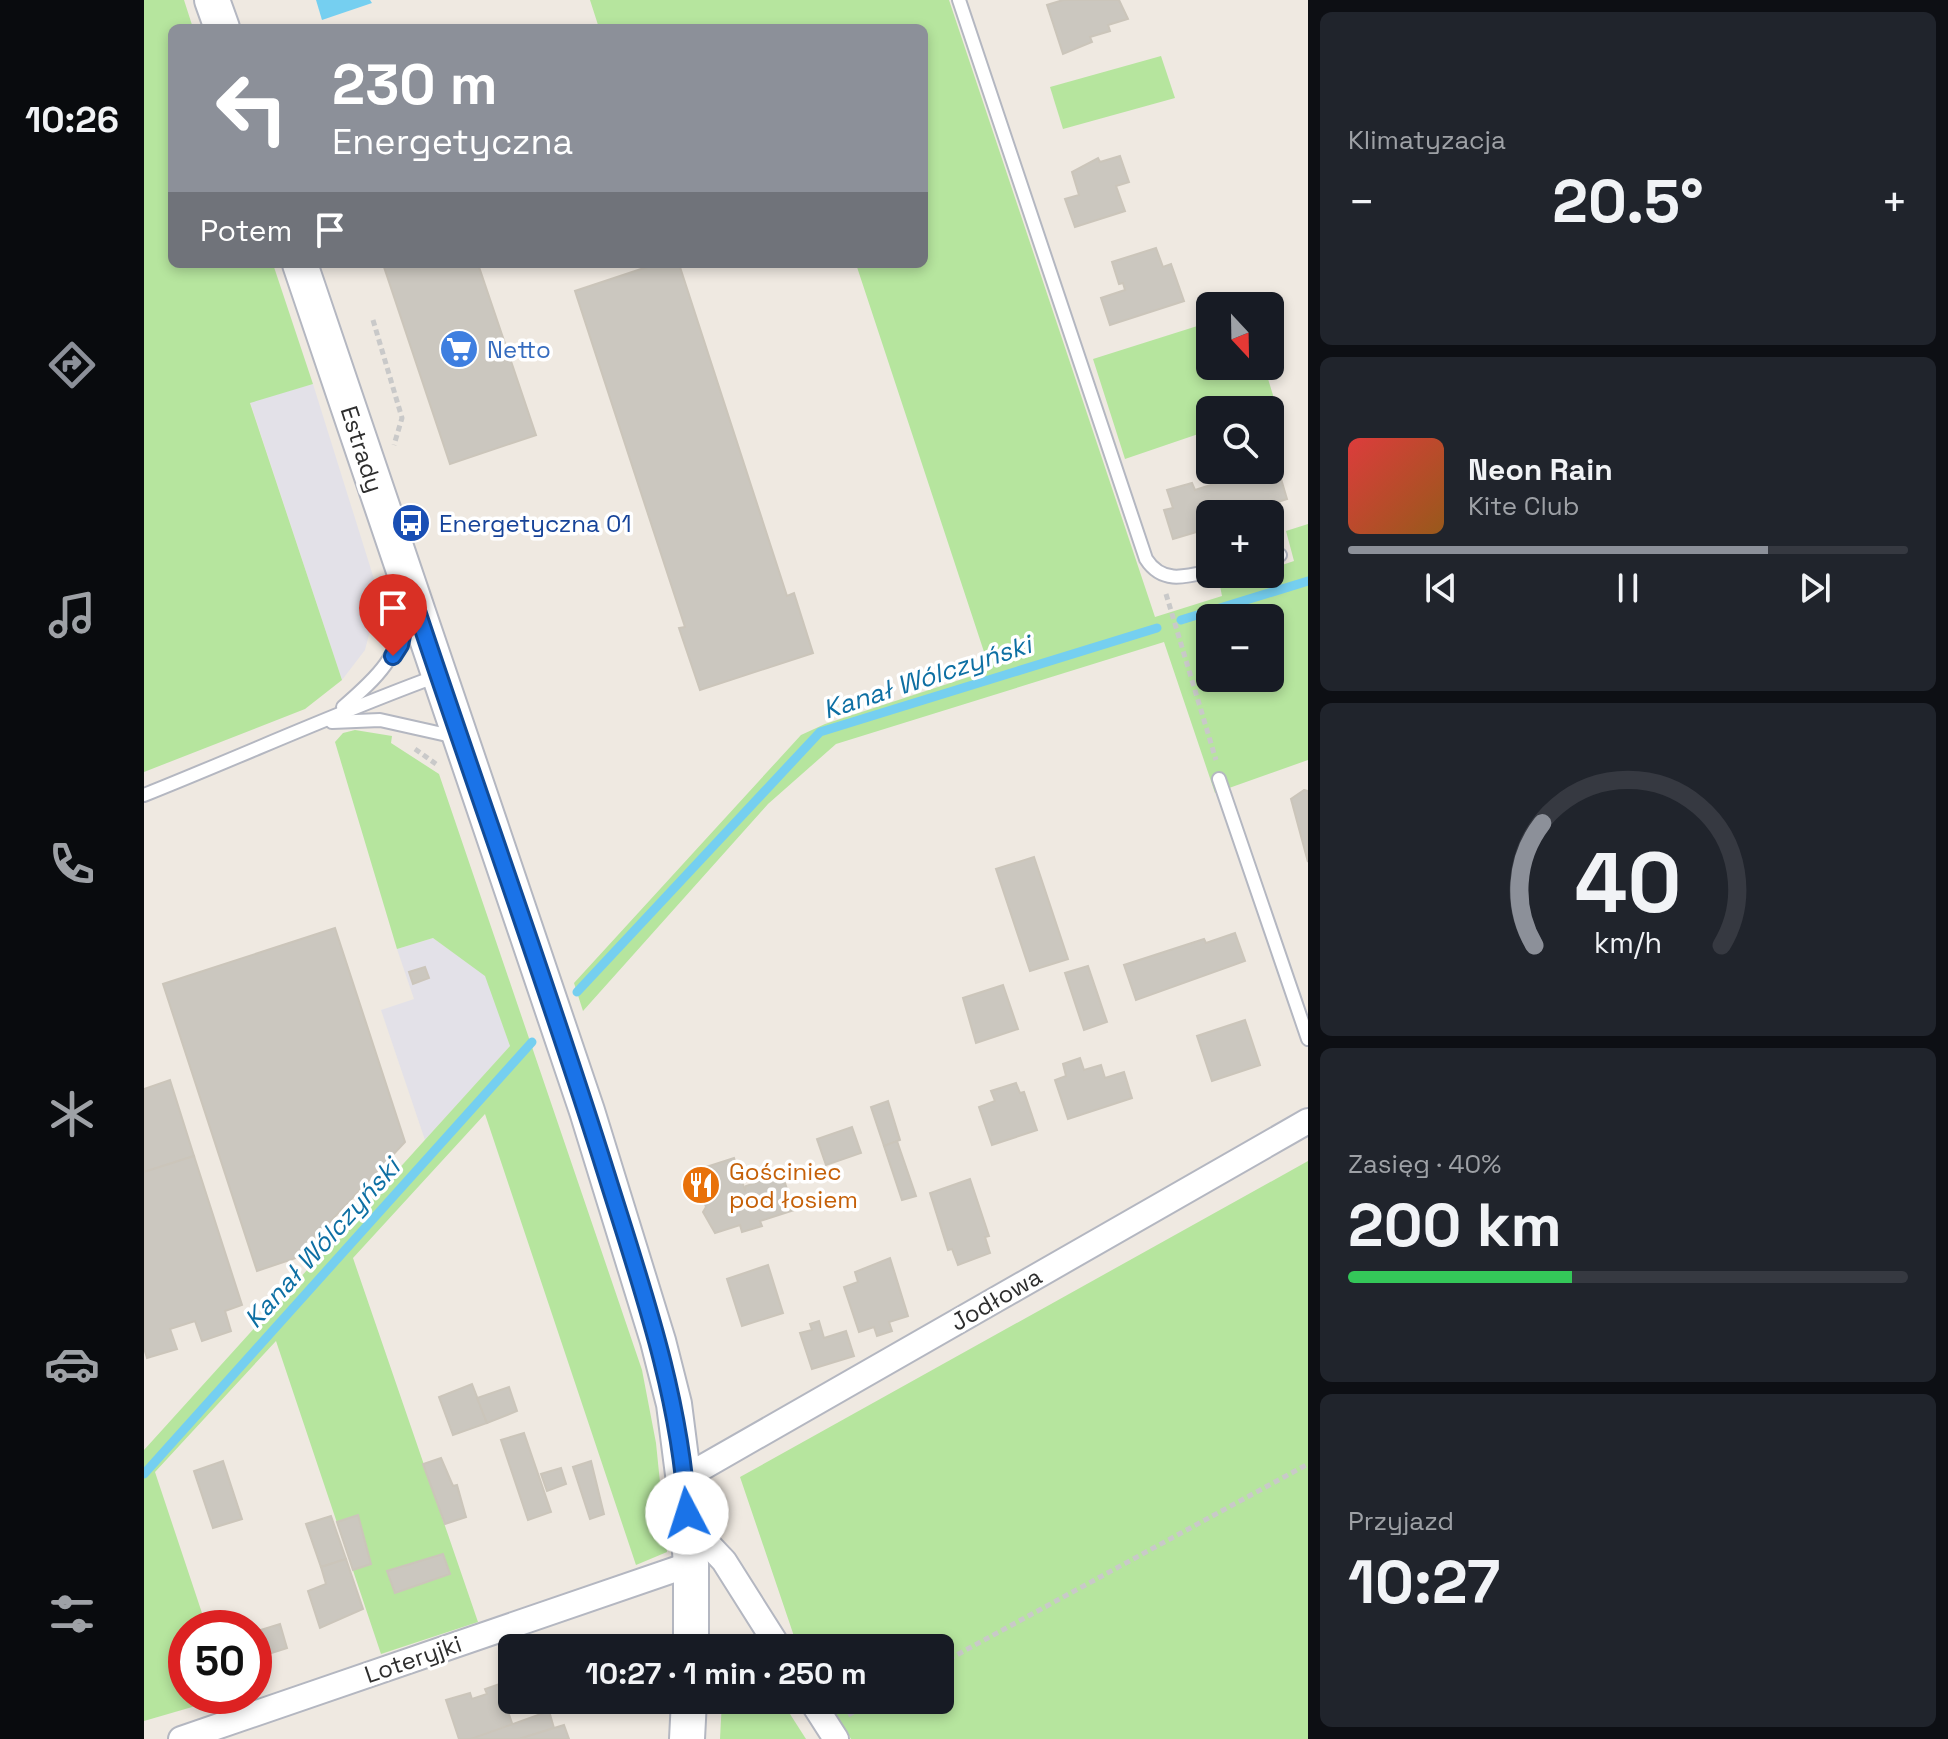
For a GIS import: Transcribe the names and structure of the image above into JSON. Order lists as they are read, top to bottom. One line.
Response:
{"streets":{"main road":["Estrady"],"street":["Jodłowa","Loteryjki"]},"crossings":[["Estrady","Jodłowa"],["Estrady","Loteryjki"]],"water":["Kanał Wólczyński"],"places":{"supermarket":["Netto"],"bus stop":["Energetyczna 01"],"restaurant":["Gościniec pod łosiem"]},"north":"bottom","page":{"tabs":"10:26","tile":["Klimatyzacja",["Zasięg · 40%","200 km"],["Przyjazd","10:27"]],"turn":["230 m","Energetyczna"],"heat":["−","20.5°","+"],"then":"Potem","map_buttons":["+","−"],"song":["Neon Rain","Kite Club"],"limit":"50","trip":"10:27 · 1 min · 250 m","gauge":["40","km/h"]}}
